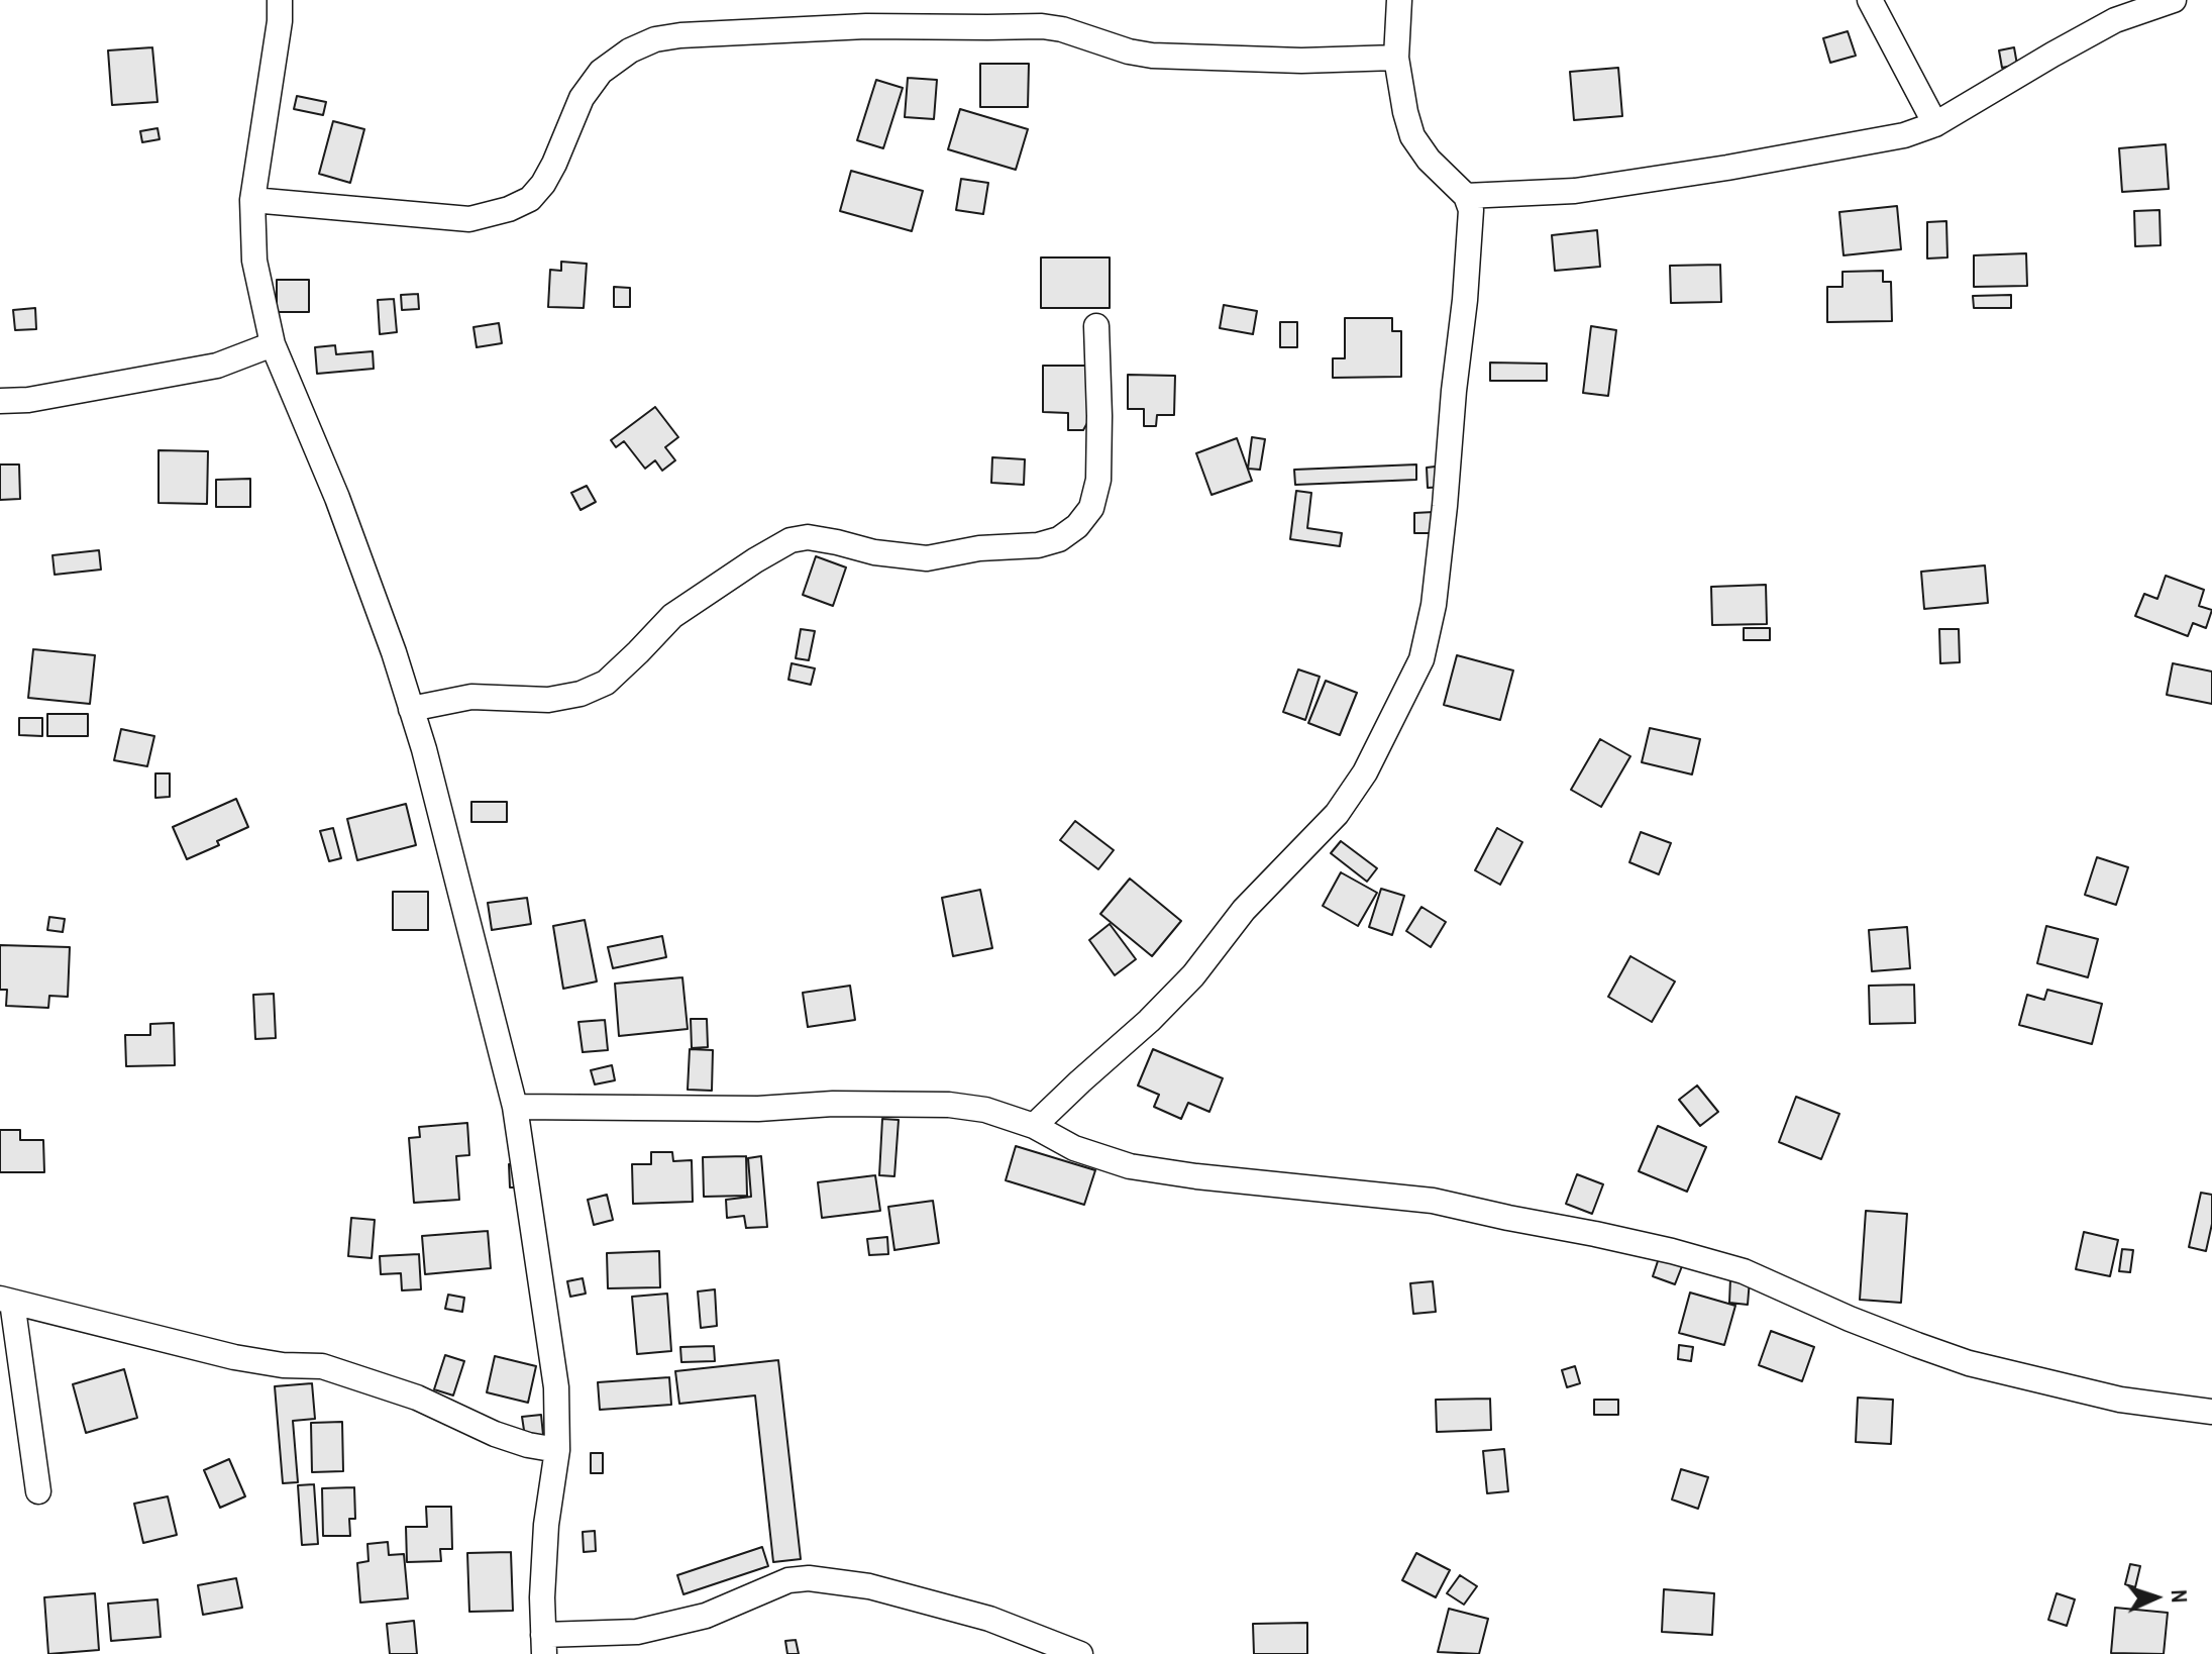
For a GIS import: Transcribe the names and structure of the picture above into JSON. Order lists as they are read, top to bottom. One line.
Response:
{"north":"right"}
